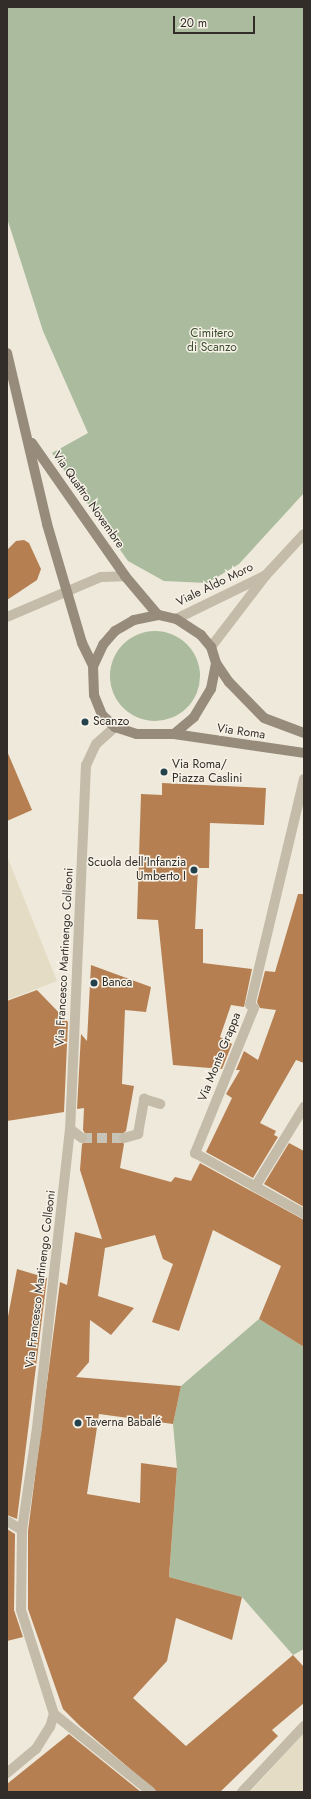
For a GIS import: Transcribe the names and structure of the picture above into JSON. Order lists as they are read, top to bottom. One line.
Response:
{"streets":{"street":["Via Quattro Novembre","Viale Aldo Moro","Via Roma","Via Francesco Martinengo Colleoni","Via Monte Grappa"]},"crossings":[["Via Quattro Novembre","Viale Aldo Moro"],["Via Quattro Novembre","Via Roma"],["Via Quattro Novembre","Via Francesco Martinengo Colleoni"],["Viale Aldo Moro","Via Roma"],["Viale Aldo Moro","Via Francesco Martinengo Colleoni"],["Via Roma","Via Francesco Martinengo Colleoni"]],"parks":["Cimitero di Scanzo"],"places":["Scanzo","Via Roma/ Piazza Caslini","Scuola dell'Infanzia Umberto I","Banca","Taverna Babalé"],"scale_bar":"20 m"}
